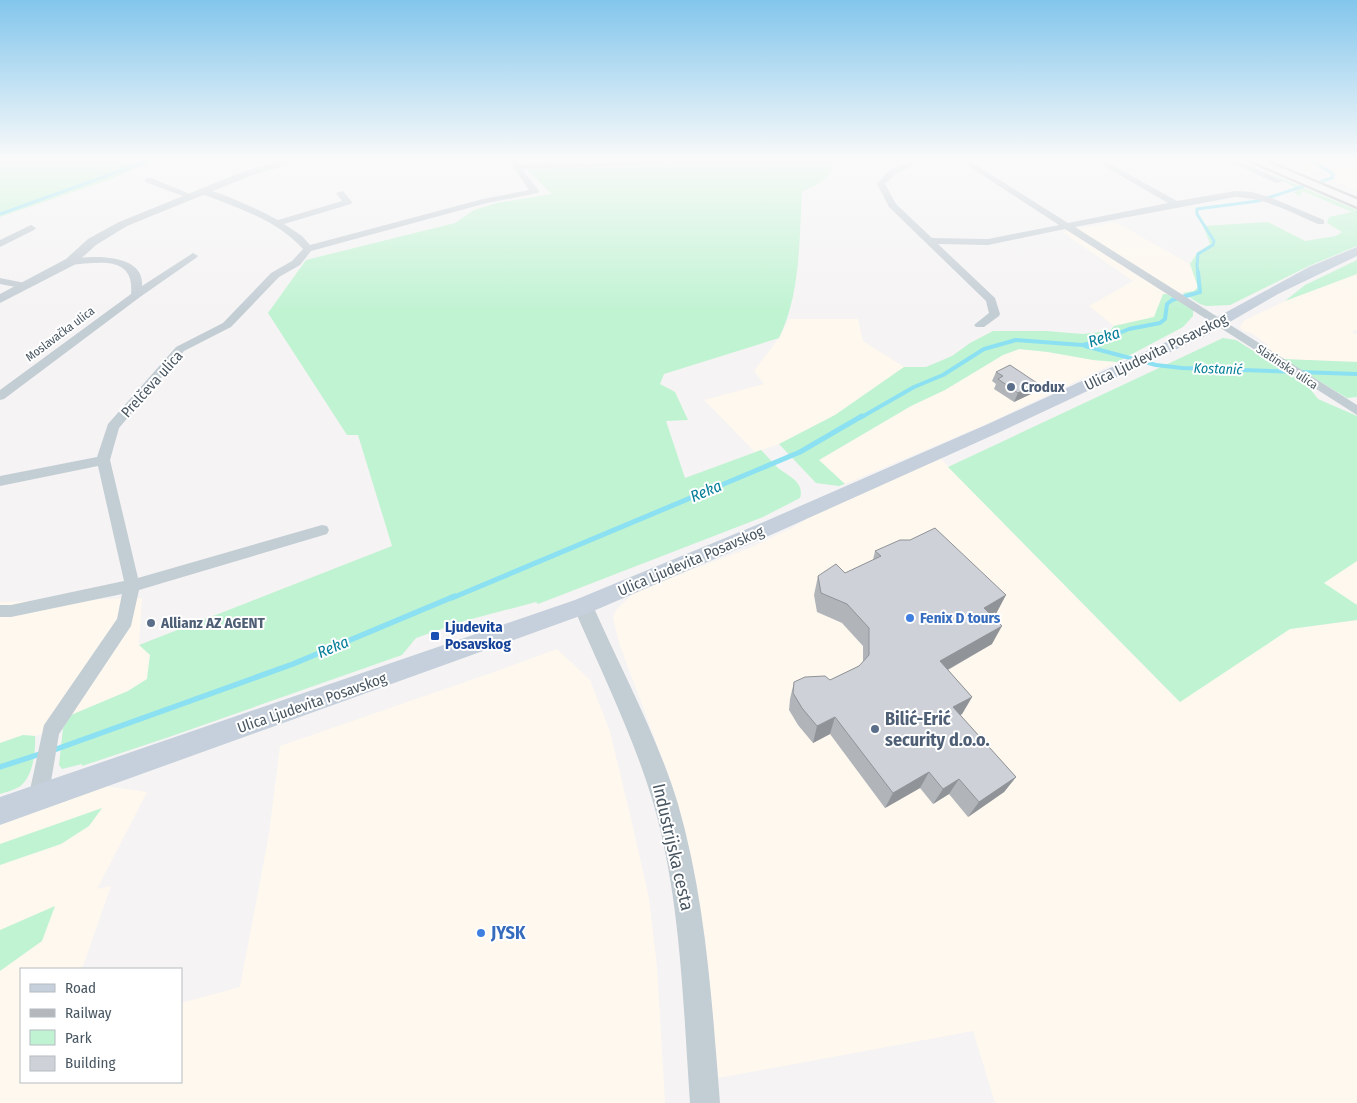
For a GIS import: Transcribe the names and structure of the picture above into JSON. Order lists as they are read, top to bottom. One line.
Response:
{"streets":{"main road":["Ulica Ljudevita Posavskog"],"street":["Moslavačka ulica","Slatinska ulica","Prelčeva ulica","Industrijska cesta"]},"crossings":[["Ulica Ljudevita Posavskog","Slatinska ulica"],["Ulica Ljudevita Posavskog","Industrijska cesta"]],"water":["Reka","Kostanić"],"places":{"other":["Crodux","Fenix D tours","Allianz AZ AGENT","Bilić-Erić security d.o.o.","JYSK"],"transit":["Ljudevita Posavskog"]},"legend":["Road","Railway","Park","Building"]}
